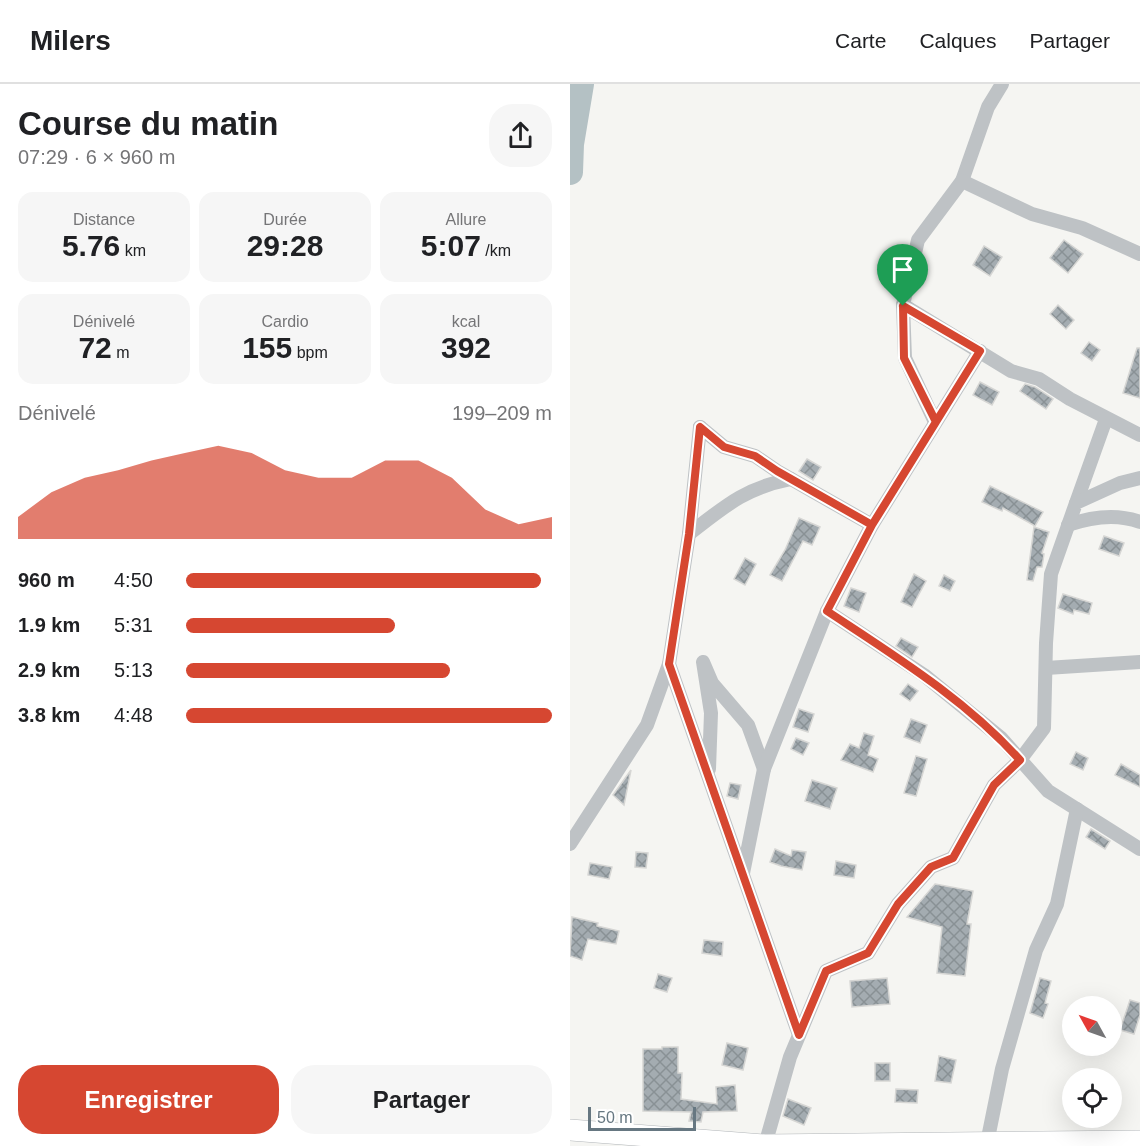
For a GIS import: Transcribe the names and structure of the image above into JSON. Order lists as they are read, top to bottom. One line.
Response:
{"scale_bar":"50 m","north":"top left","page":{"header":"Milers","nav":["Carte","Calques","Partager"],"heading":["Course du matin","07:29 · 6 × 960 m"],"stats":[["Distance","5.76 km"],["Durée","29:28"],["Allure","5:07 /km"],["Dénivelé","72 m"],["Cardio","155 bpm"],["kcal","392"]],"chart":["Dénivelé","199–209 m"],"list":[{"name":"960 m","note":"4:50"},{"name":"1.9 km","note":"5:31"},{"name":"2.9 km","note":"5:13"},{"name":"3.8 km","note":"4:48"}],"buttons":["Enregistrer","Partager"],"scale":"50 m"}}
